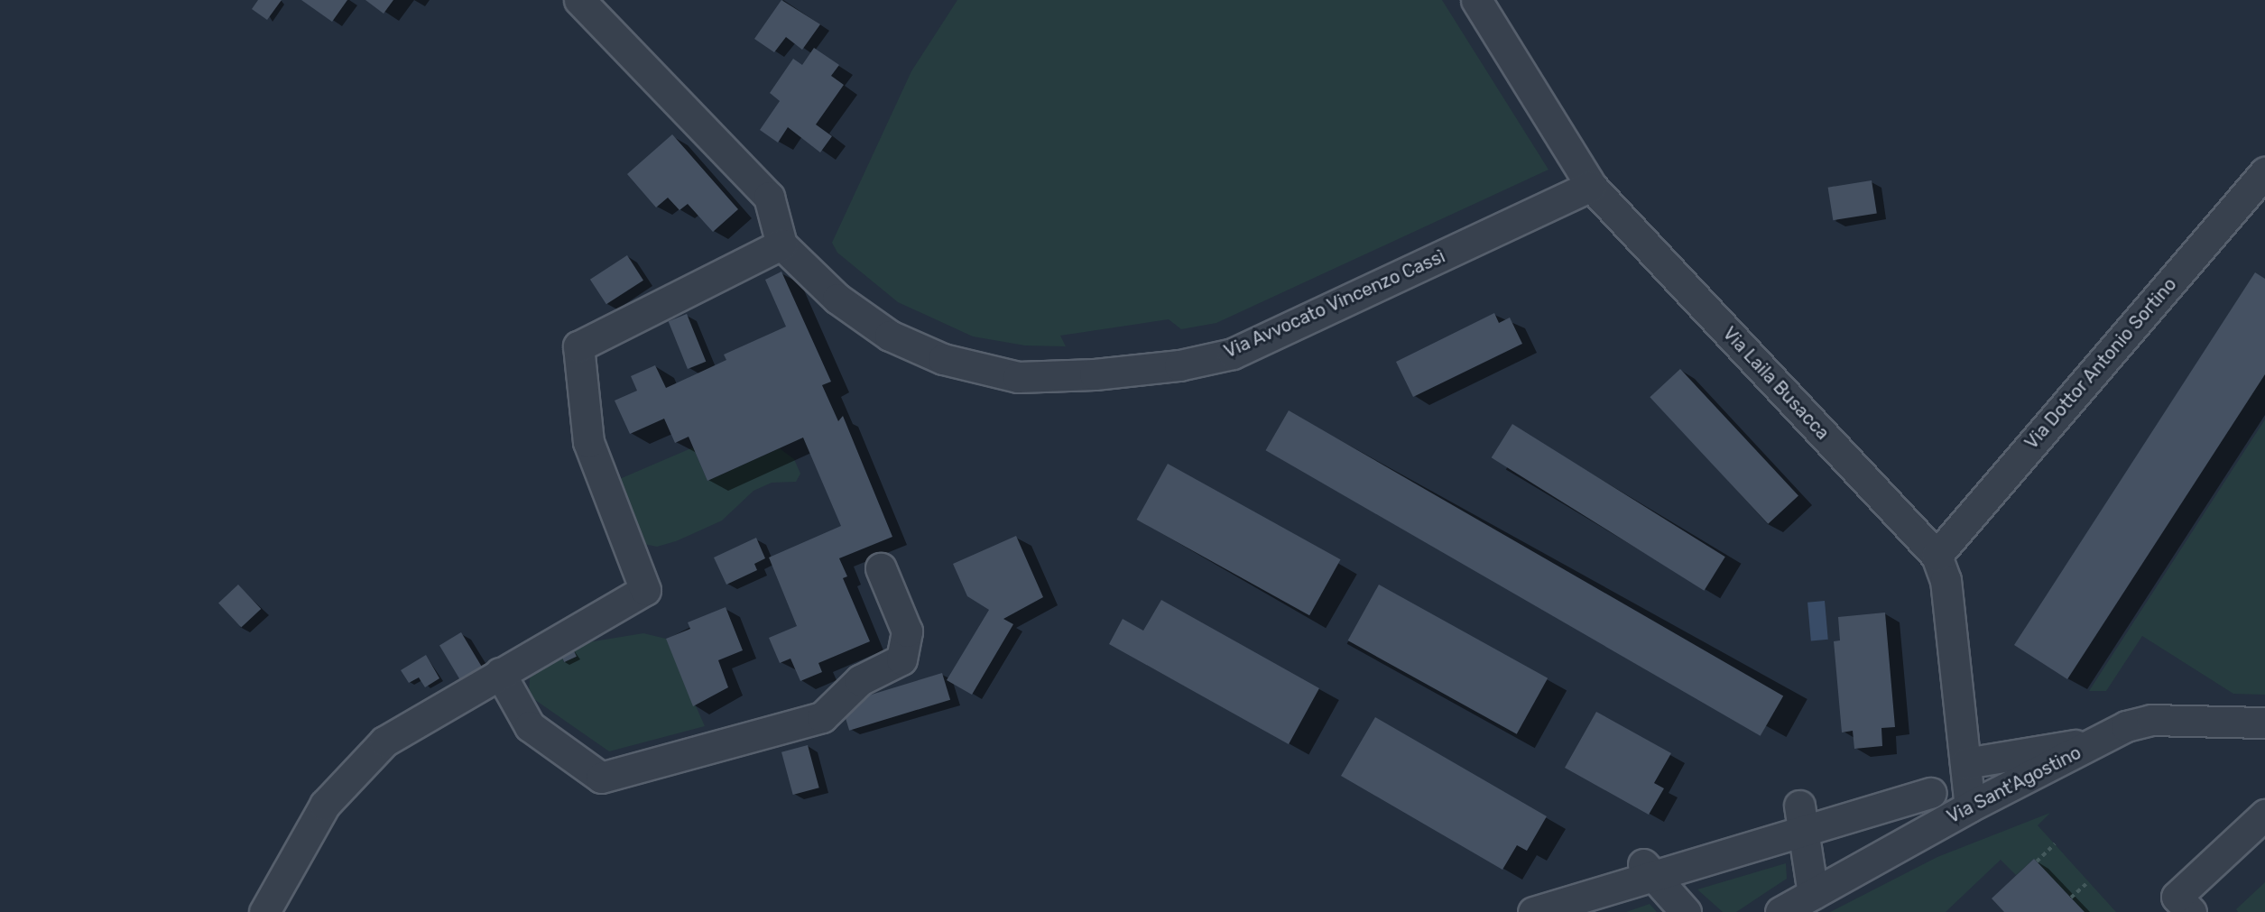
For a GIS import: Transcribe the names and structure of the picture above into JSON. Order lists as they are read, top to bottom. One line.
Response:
{"streets":{"street":["Via Avvocato Vincenzo Cassì","Via Dottor Antonio Sortino","Via Laila Busacca","Via Sant'Agostino"]},"crossings":[["Via Avvocato Vincenzo Cassì","Via Laila Busacca"],["Via Dottor Antonio Sortino","Via Laila Busacca"],["Via Laila Busacca","Via Sant'Agostino"]]}
